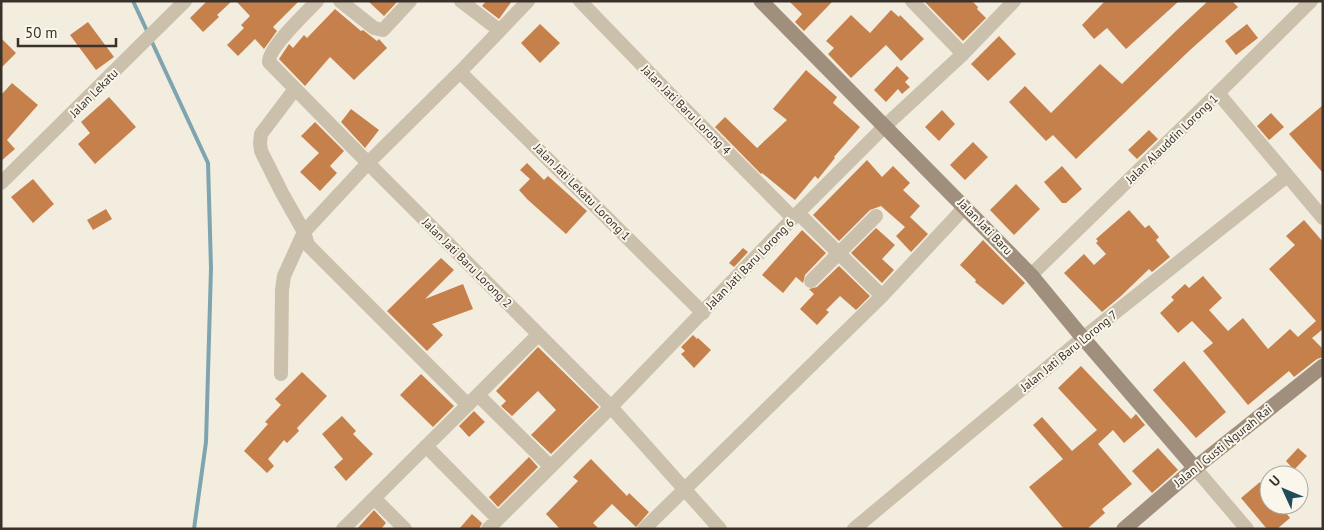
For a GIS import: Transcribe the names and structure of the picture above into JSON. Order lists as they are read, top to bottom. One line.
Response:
{"streets":{"street":["Jalan Lekatu","Jalan Jati Baru Lorong 4","Jalan Alauddin Lorong 1","Jalan Jati Lekatu Lorong 1","Jalan Jati Baru","Jalan Jati Baru Lorong 2","Jalan Jati Baru Lorong 6","Jalan Jati Baru Lorong 7","Jalan I Gusti Ngurah Rai"]},"crossings":[["Jalan Jati Baru Lorong 4","Jalan Jati Baru Lorong 6"],["Jalan Alauddin Lorong 1","Jalan Jati Baru"],["Jalan Jati Lekatu Lorong 1","Jalan Jati Baru Lorong 6"],["Jalan Jati Baru","Jalan Jati Baru Lorong 6"],["Jalan Jati Baru","Jalan Jati Baru Lorong 7"],["Jalan Jati Baru","Jalan I Gusti Ngurah Rai"],["Jalan Jati Baru Lorong 2","Jalan Jati Baru Lorong 6"]],"scale_bar":"50 m","north":"top left"}
